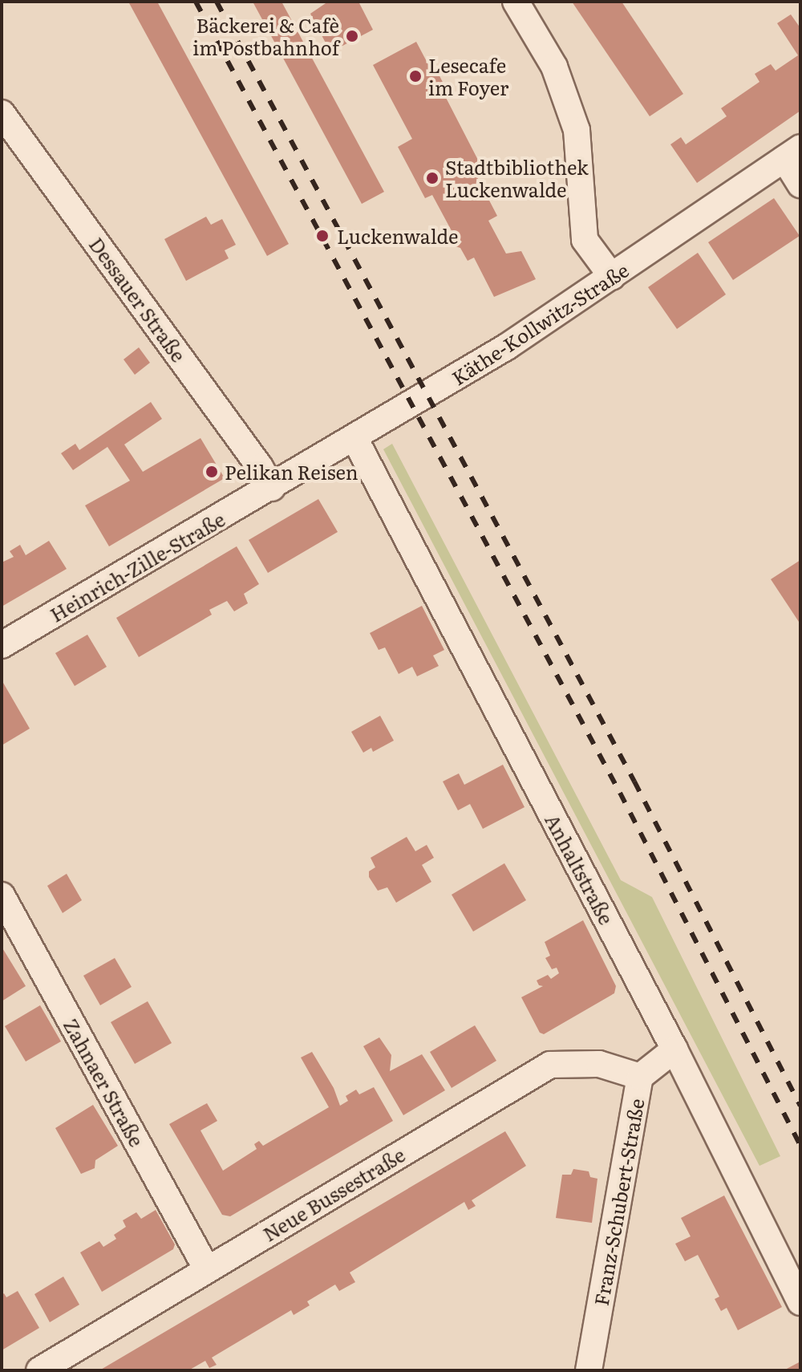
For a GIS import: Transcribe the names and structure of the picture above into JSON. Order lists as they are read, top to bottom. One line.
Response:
{"streets":{"street":["Dessauer Straße","Käthe-Kollwitz-Straße","Heinrich-Zille-Straße","Anhaltstraße","Zahnaer Straße","Neue Bussestraße","Franz-Schubert-Straße"]},"crossings":[["Dessauer Straße","Käthe-Kollwitz-Straße"],["Dessauer Straße","Heinrich-Zille-Straße"],["Käthe-Kollwitz-Straße","Heinrich-Zille-Straße"],["Käthe-Kollwitz-Straße","Anhaltstraße"],["Anhaltstraße","Franz-Schubert-Straße"],["Zahnaer Straße","Neue Bussestraße"],["Neue Bussestraße","Franz-Schubert-Straße"]],"places":["Bäckerei & Cafè im Postbahnhof","Lesecafe im Foyer","Stadtbibliothek Luckenwalde","Luckenwalde","Pelikan Reisen"]}
